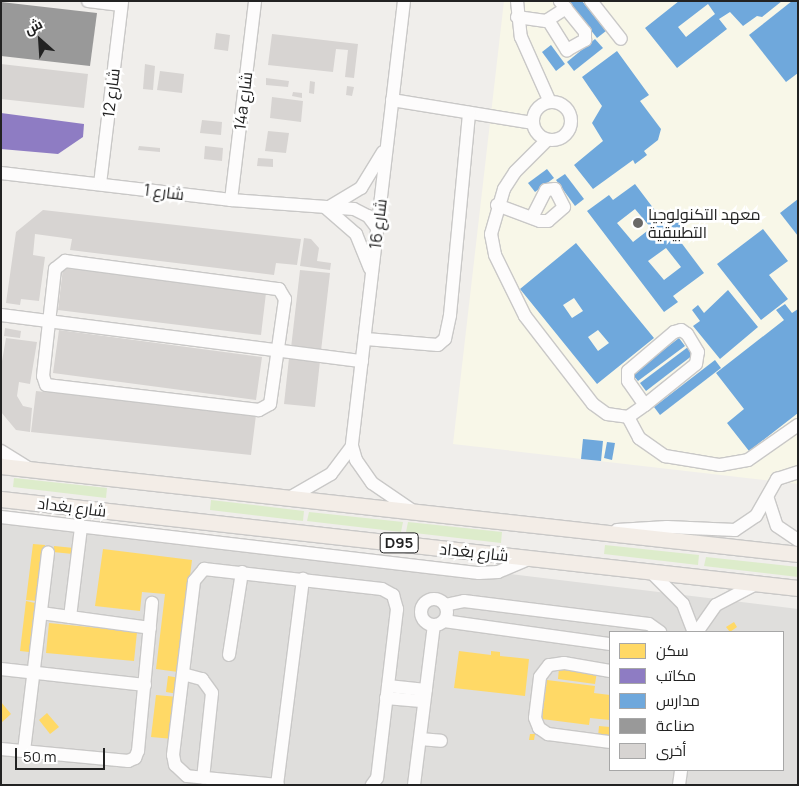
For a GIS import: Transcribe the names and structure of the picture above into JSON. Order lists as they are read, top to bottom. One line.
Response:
{"streets":{"main road":["شارع بغداد","D95"],"street":["شارع 12","14a شارع","شارع 1","شارع 16"]},"crossings":[["شارع 12","شارع 1"],["14a شارع","شارع 1"],["شارع 1","شارع 16"]],"places":["معهد التكنولوجيا التطبيقية"],"legend":["سكن","مكاتب","مدارس","صناعة","أخرى"],"scale_bar":"50 m","north":"top left"}
